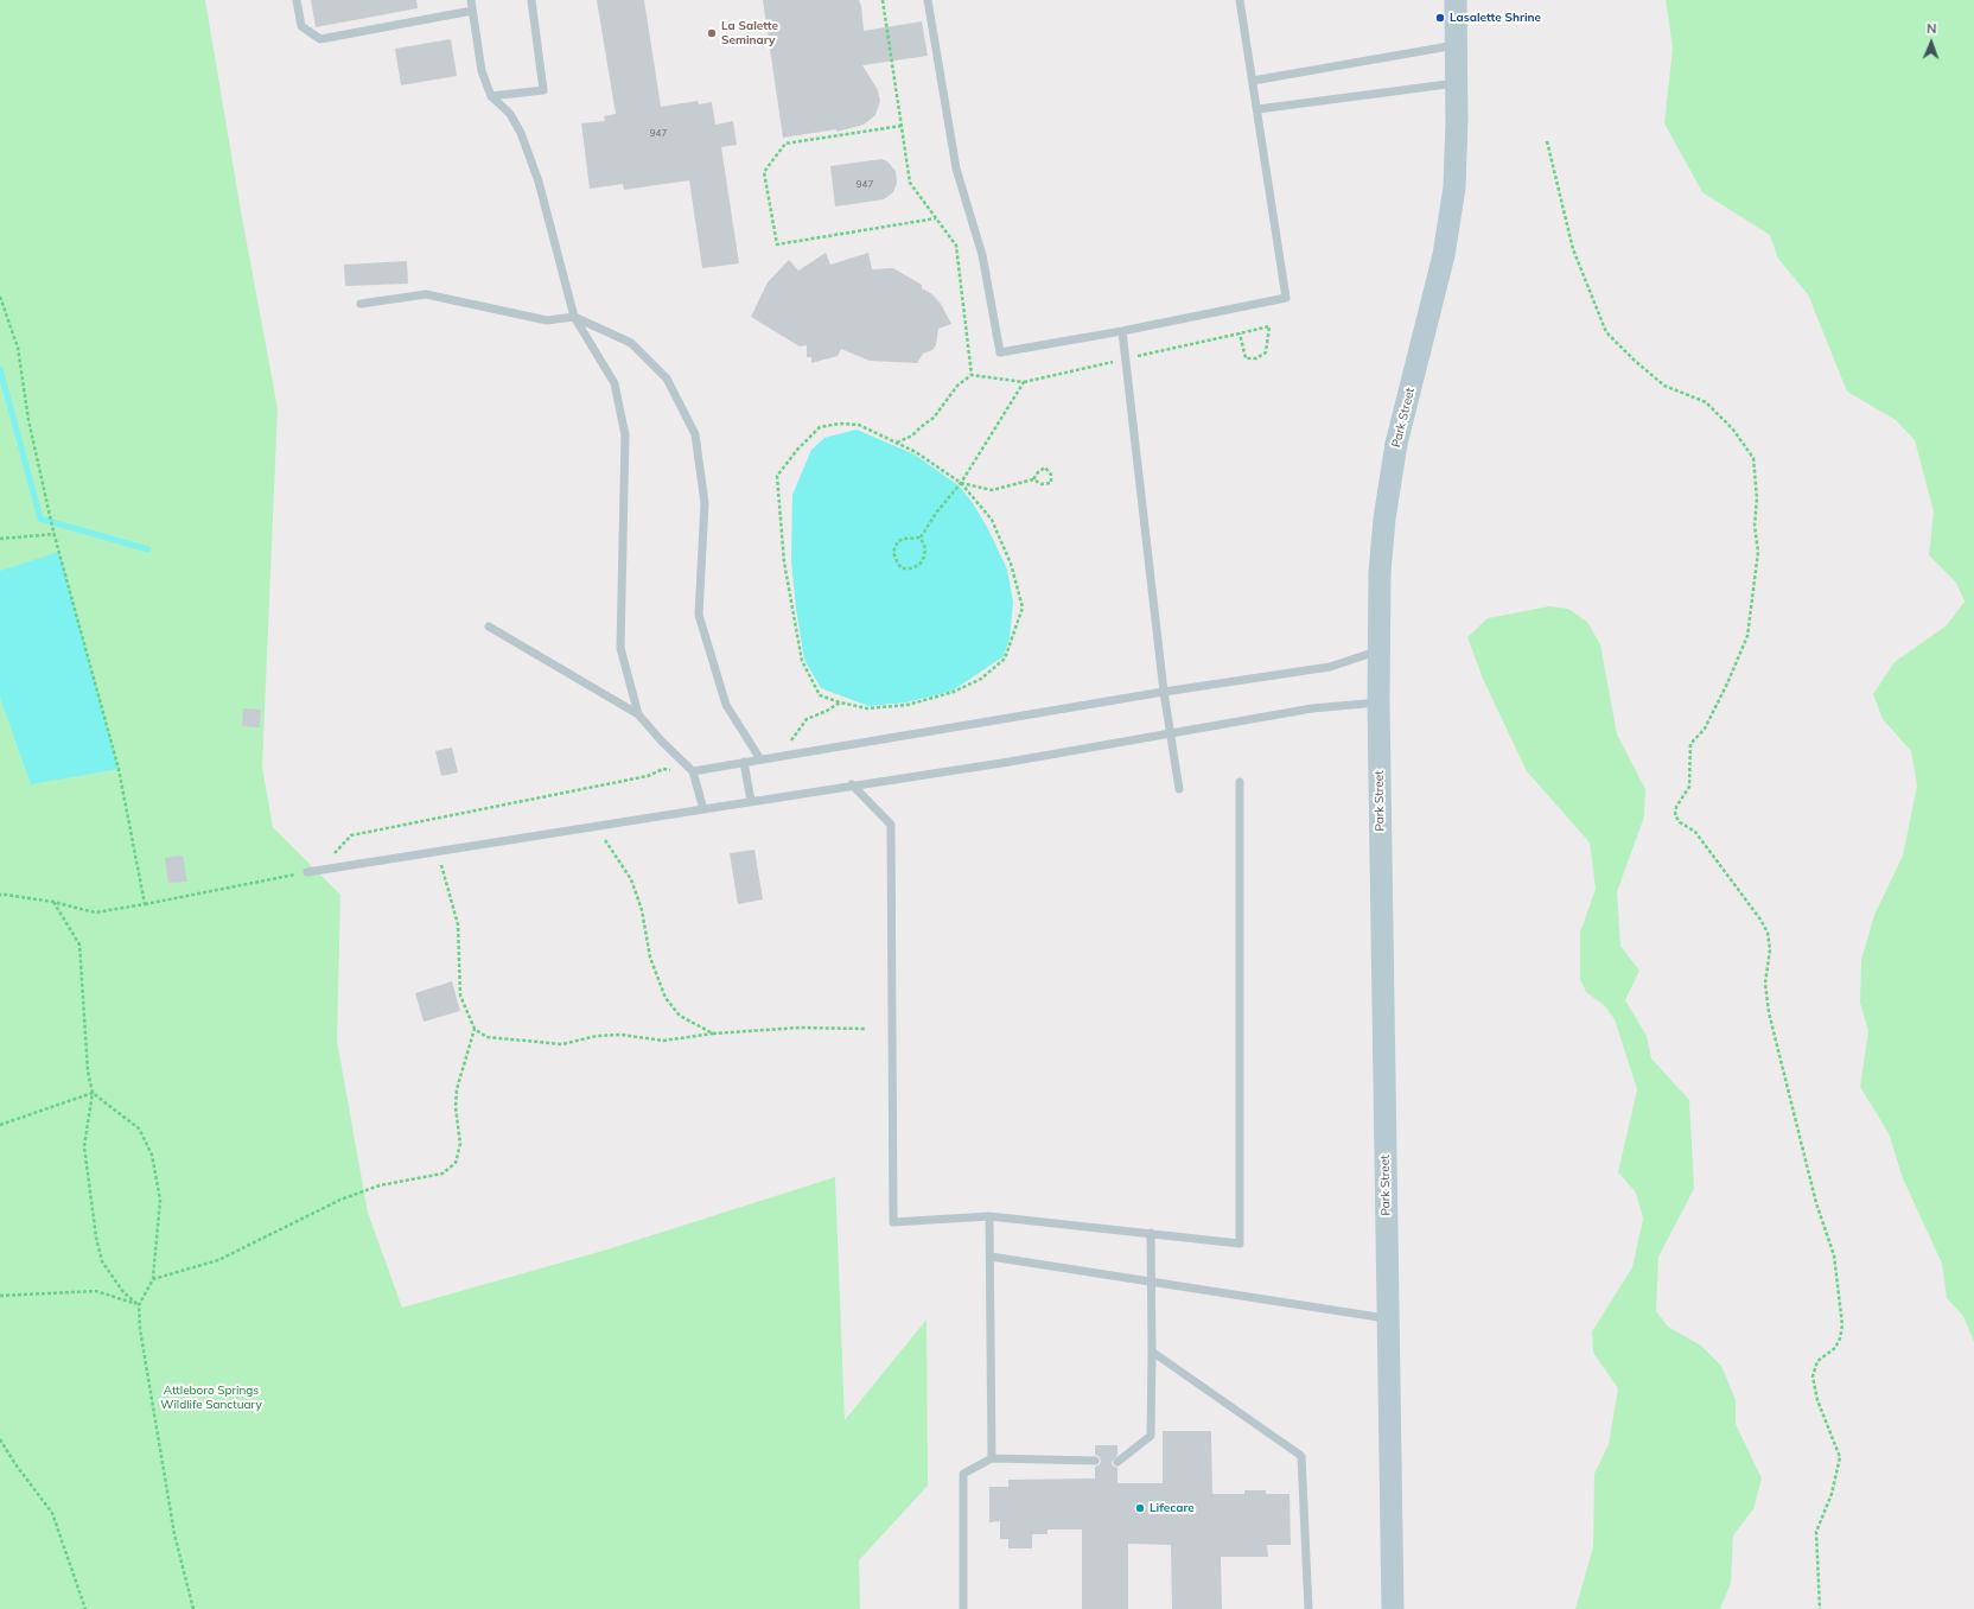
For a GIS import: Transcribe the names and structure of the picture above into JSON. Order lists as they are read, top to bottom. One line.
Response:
{"streets":{"main road":["Park Street"]},"parks":["Attleboro Springs Wildlife Sanctuary"],"places":["Lasalette Shrine","La Salette Seminary","Lifecare"],"house_numbers":["947","947"],"north":"top"}
